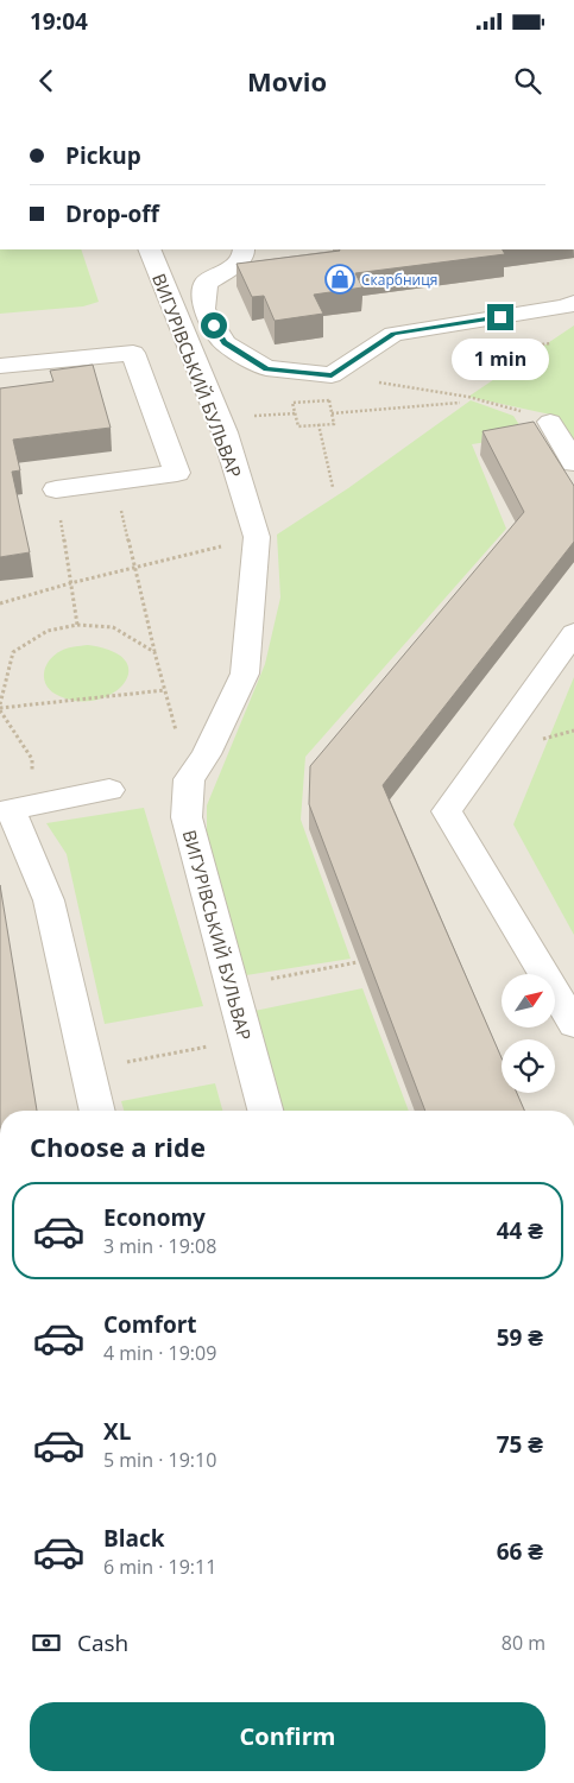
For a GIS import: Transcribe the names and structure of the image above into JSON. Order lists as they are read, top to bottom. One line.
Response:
{"streets":{"street":["ВИГУРІВСЬКИЙ БУЛЬВАР"]},"places":{"shop":["Скарбниця"]},"north":"top right","page":{"status":"19:04","header":"Movio","banner":["Pickup","Drop-off"],"bubble":"1 min","heading":"Choose a ride","list":[{"name":"Economy","note":"3 min · 19:08","value":"44 ₴"},{"name":"Comfort","note":"4 min · 19:09","value":"59 ₴"},{"name":"XL","note":"5 min · 19:10","value":"75 ₴"},{"name":"Black","note":"6 min · 19:11","value":"66 ₴"}],"pay":["Cash","80 m"],"buttons":"Confirm"}}
